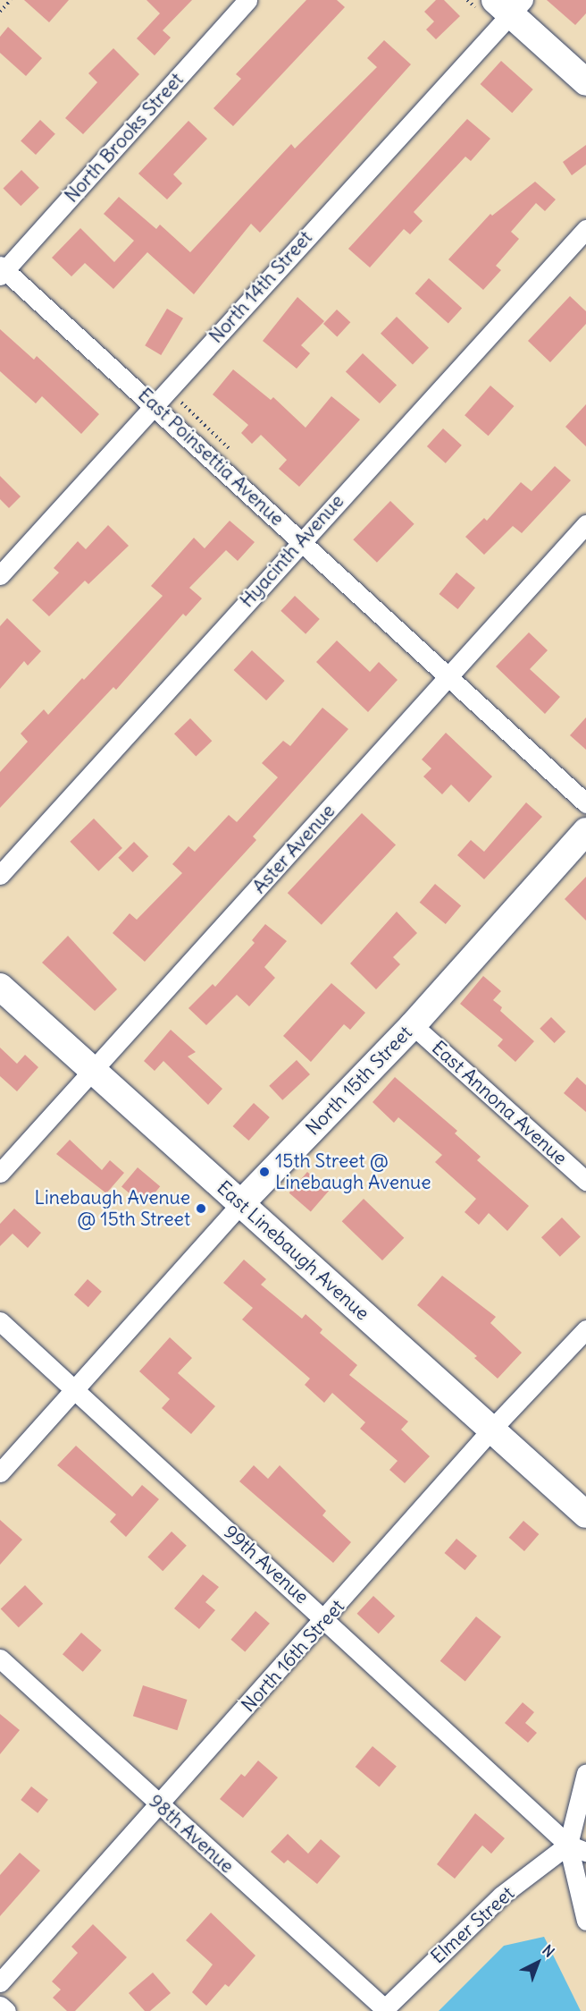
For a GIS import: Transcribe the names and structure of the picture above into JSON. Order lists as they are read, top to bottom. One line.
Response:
{"streets":{"street":["North Brooks Street","North 14th Street","East Poinsettia Avenue","Hyacinth Avenue","Aster Avenue","North 15th Street","East Annona Avenue","East Linebaugh Avenue","99th Avenue","North 16th Street","98th Avenue","Elmer Street"]},"crossings":[["North Brooks Street","East Poinsettia Avenue"],["North 14th Street","East Poinsettia Avenue"],["East Poinsettia Avenue","Hyacinth Avenue"],["East Poinsettia Avenue","Aster Avenue"],["Aster Avenue","East Linebaugh Avenue"],["North 15th Street","East Annona Avenue"],["North 15th Street","East Linebaugh Avenue"],["North 15th Street","99th Avenue"],["East Linebaugh Avenue","North 16th Street"],["99th Avenue","North 16th Street"],["99th Avenue","Elmer Street"],["North 16th Street","98th Avenue"],["98th Avenue","Elmer Street"]],"places":["15th Street @ Linebaugh Avenue","Linebaugh Avenue @ 15th Street"],"north":"top right"}
